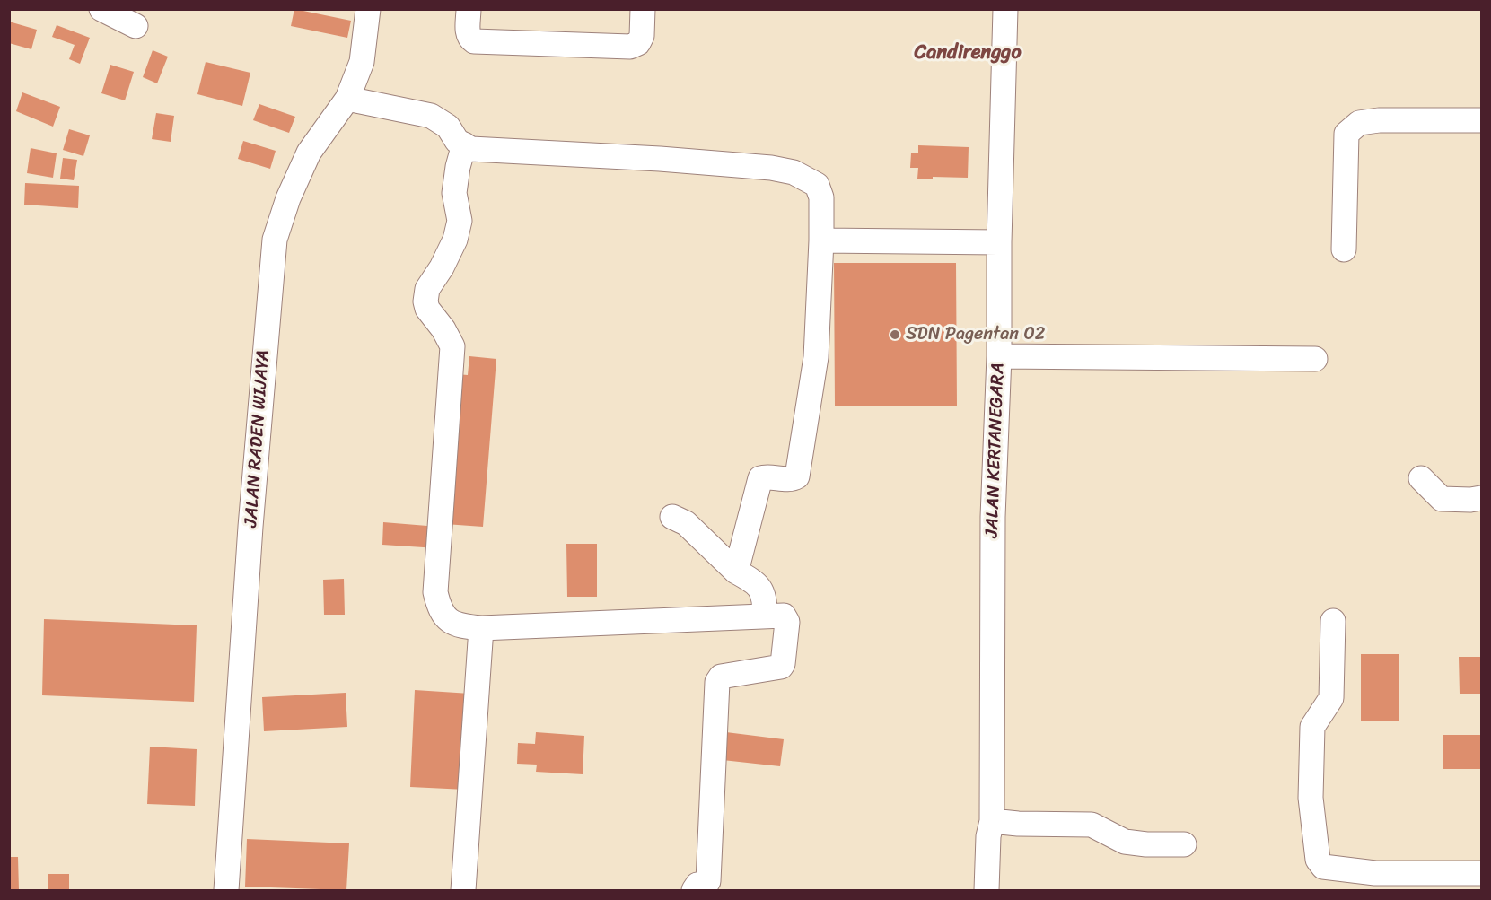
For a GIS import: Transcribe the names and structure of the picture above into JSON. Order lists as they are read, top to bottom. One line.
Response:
{"streets":{"street":["JALAN RADEN WIJAYA","JALAN KERTANEGARA"]},"districts":["Candirenggo"],"places":["SDN Pagentan 02"]}
